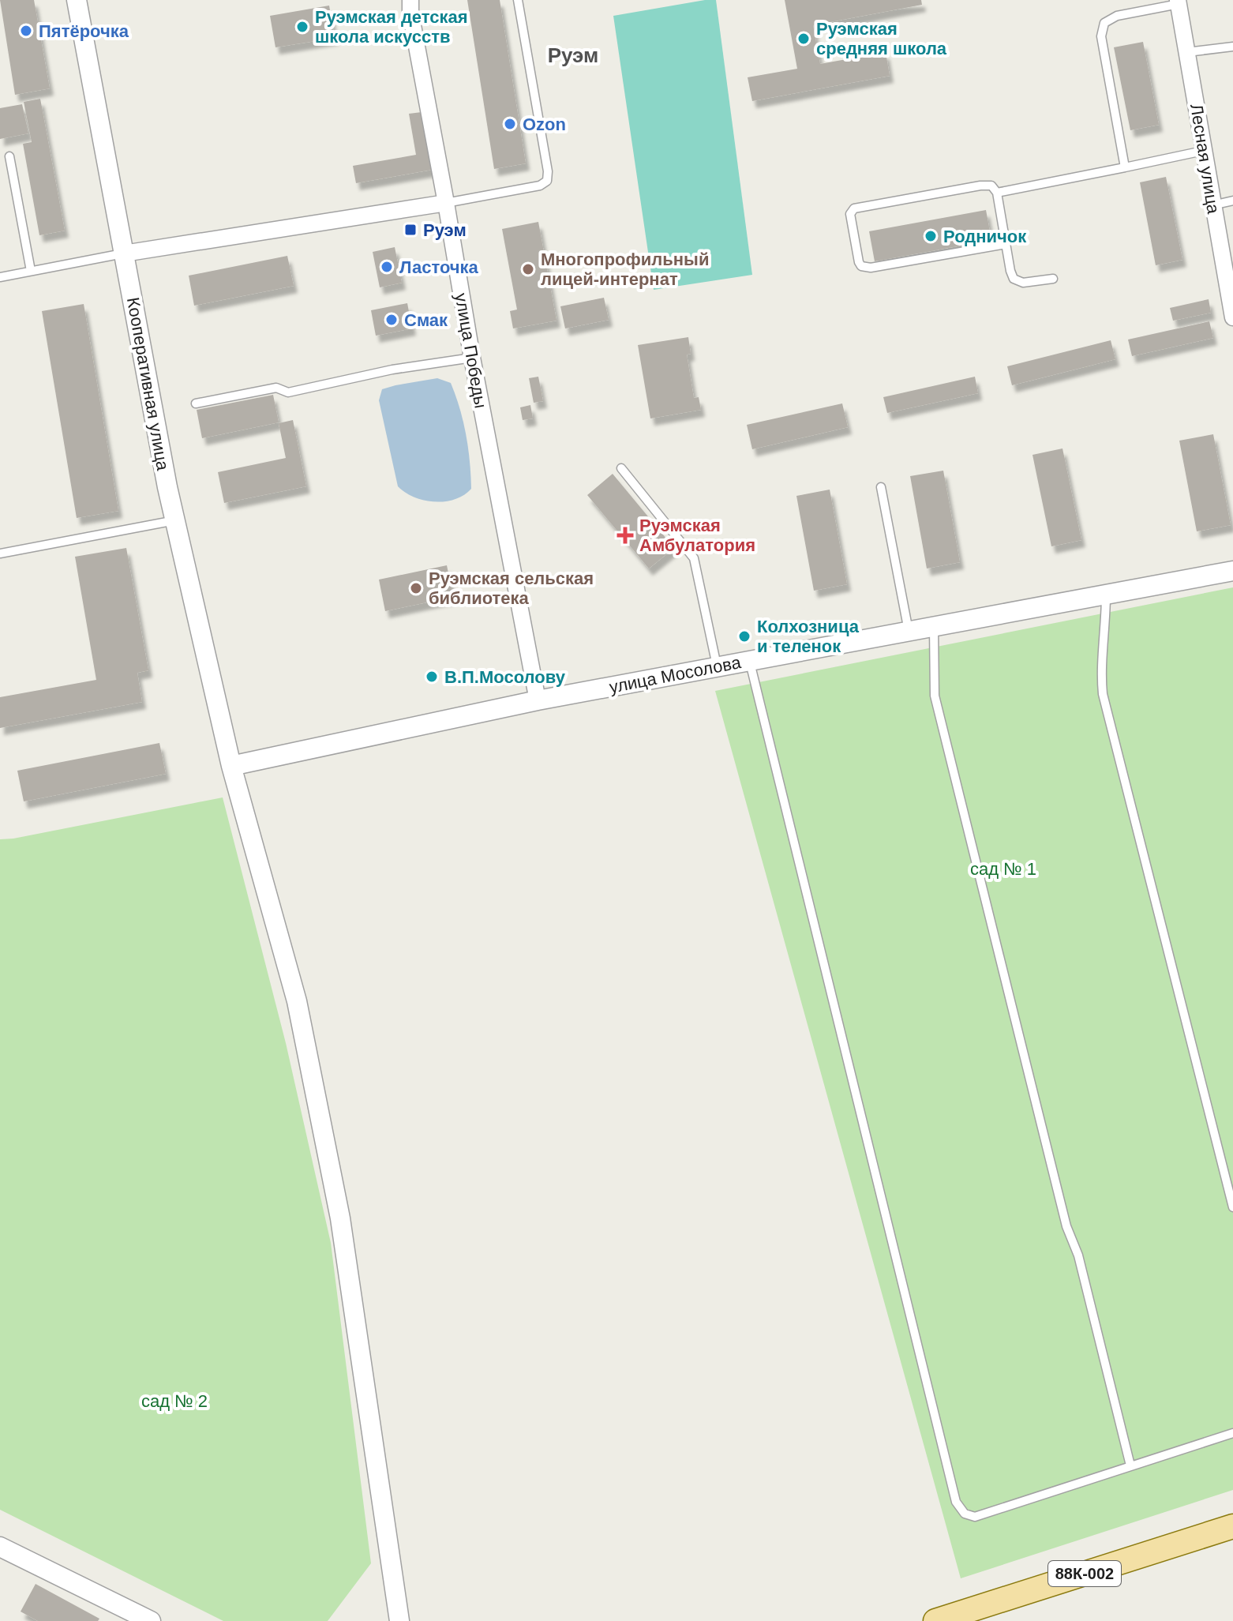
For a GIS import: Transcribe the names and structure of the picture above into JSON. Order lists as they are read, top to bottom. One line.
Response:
{"streets":{"main road":["88К-002"],"street":["Лесная улица","улица Победы","Кооперативная улица","улица Мосолова"]},"crossings":[["улица Победы","улица Мосолова"],["Кооперативная улица","улица Мосолова"]],"districts":["Руэм"],"parks":["сад № 1","сад № 2"],"places":{"other":["Руэмская детская школа искусств","Пятёрочка","Руэмская средняя школа","Ozon","Родничок","Ласточка","Многопрофильный лицей-интернат","Смак","Руэмская сельская библиотека","Колхозница и теленок","В.П.Мосолову"],"transit":["Руэм"],"health":["Руэмская Амбулатория"]}}
